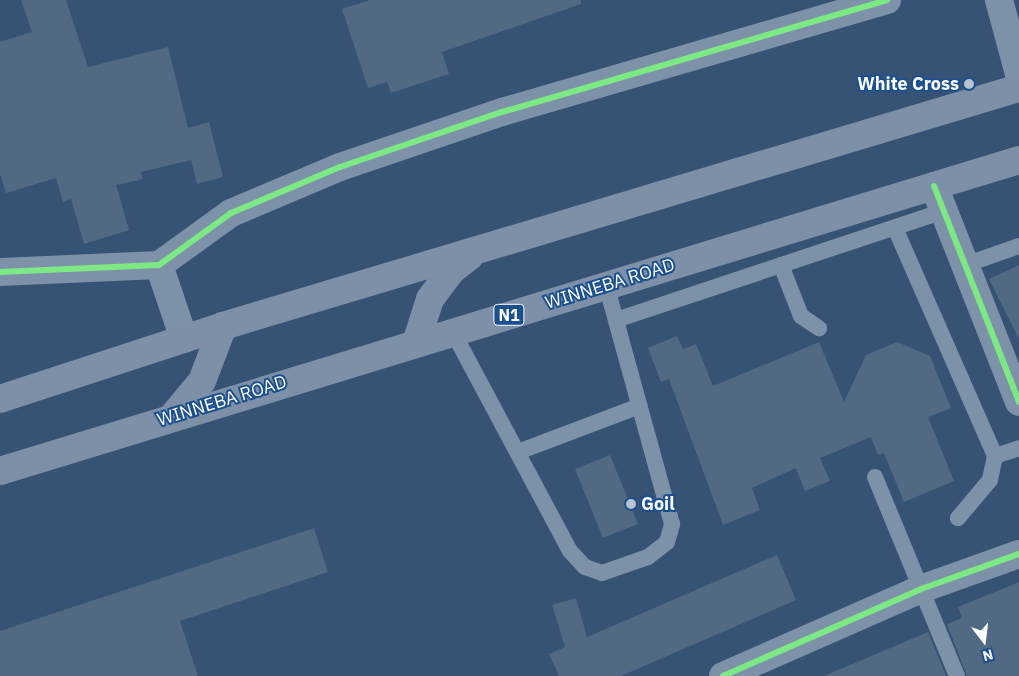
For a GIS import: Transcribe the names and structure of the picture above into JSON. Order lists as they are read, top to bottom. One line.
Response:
{"streets":{"highway":["WINNEBA ROAD","N1"]},"places":["White Cross","Goil"],"north":"bottom"}
